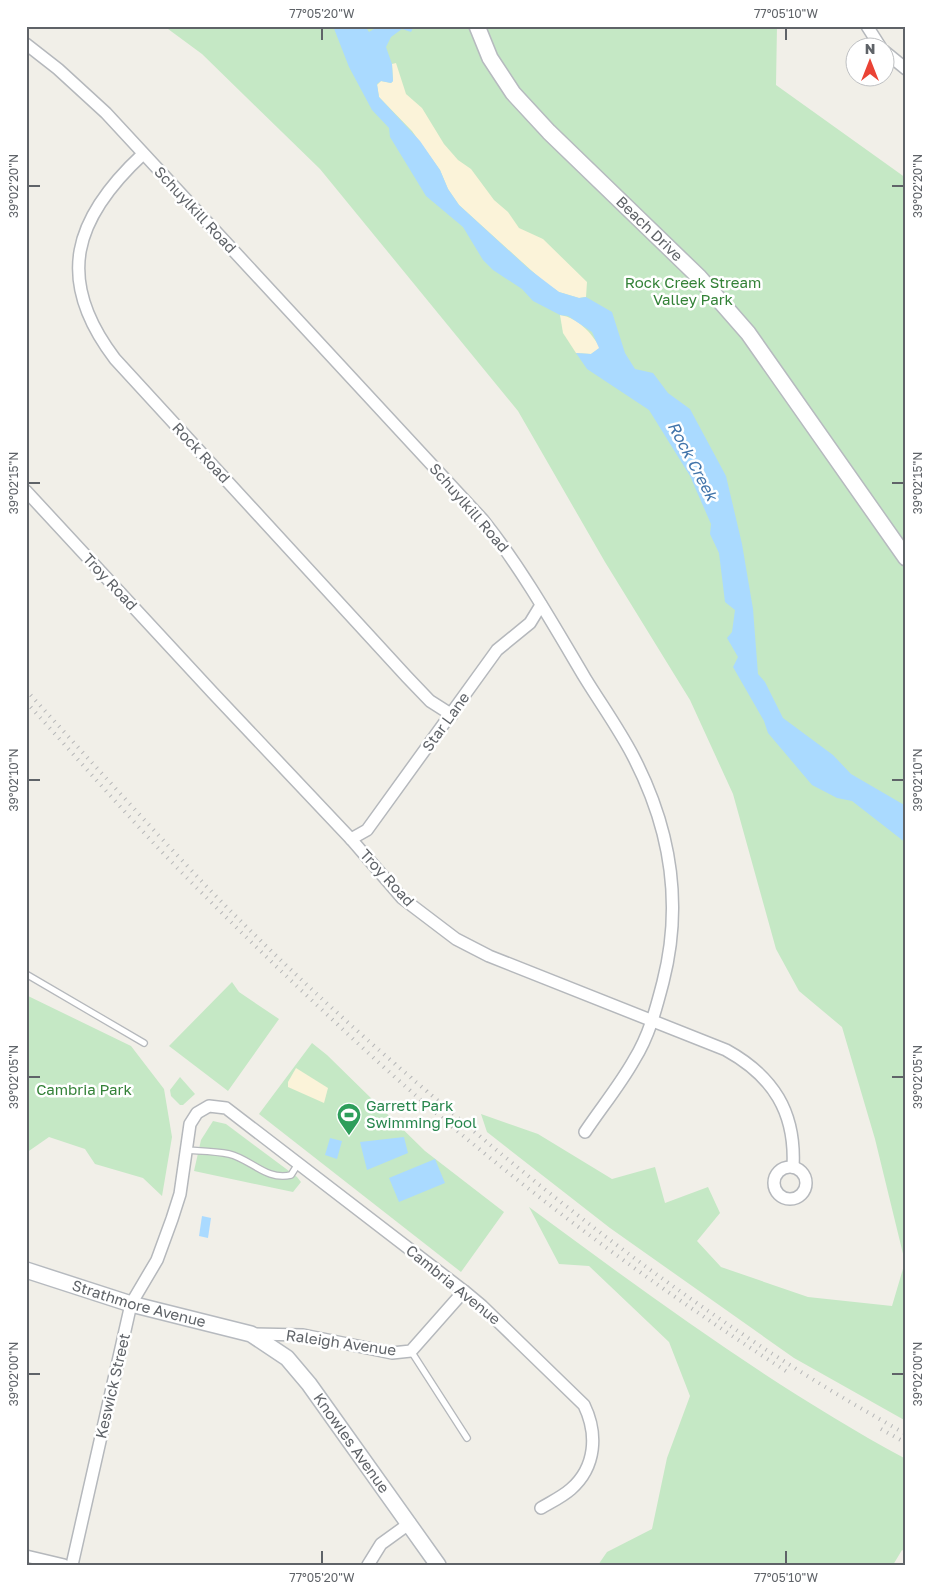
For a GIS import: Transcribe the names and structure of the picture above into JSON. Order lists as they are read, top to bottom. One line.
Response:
{"streets":{"street":["Schuylkill Road","Beach Drive","Rock Road","Troy Road","Star Lane","Cambria Avenue","Strathmore Avenue","Raleigh Avenue","Keswick Street","Knowles Avenue"]},"crossings":[["Schuylkill Road","Rock Road"],["Schuylkill Road","Troy Road"],["Schuylkill Road","Star Lane"],["Rock Road","Star Lane"],["Troy Road","Star Lane"],["Cambria Avenue","Raleigh Avenue"],["Cambria Avenue","Keswick Street"],["Strathmore Avenue","Raleigh Avenue"],["Strathmore Avenue","Keswick Street"],["Strathmore Avenue","Knowles Avenue"],["Raleigh Avenue","Knowles Avenue"]],"water":["Rock Creek"],"parks":["Rock Creek Stream Valley Park","Cambria Park"],"places":{"sports":["Garrett Park Swimming Pool"]},"north":"top","coordinates":["77°05'20\"W","77°05'10\"W","39°02'20\"N","39°02'15\"N","39°02'10\"N","39°02'05\"N","39°02'00\"N"]}
